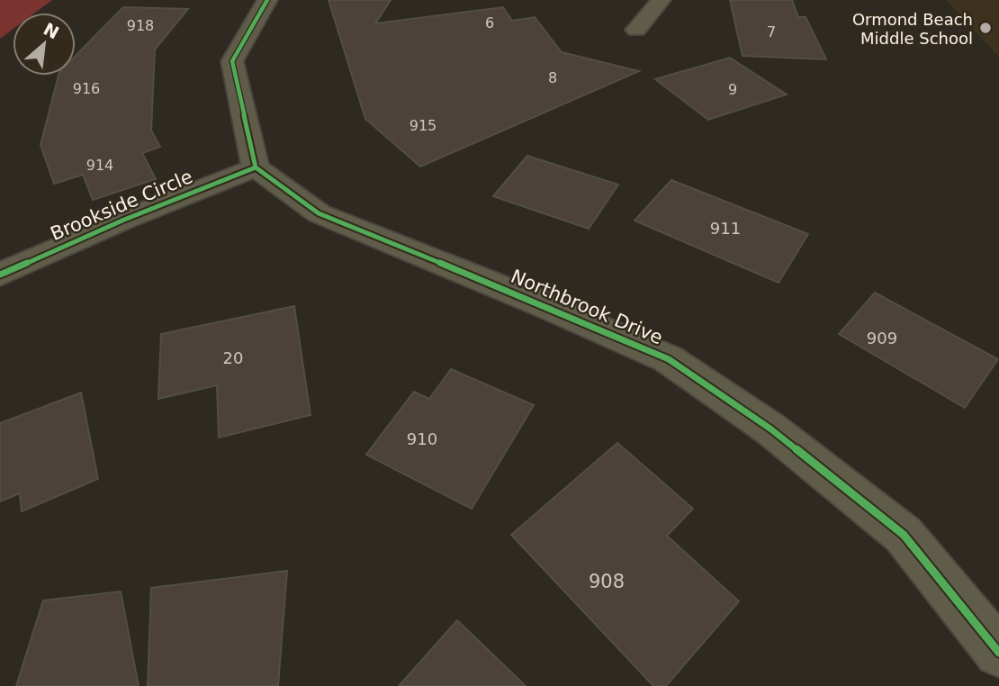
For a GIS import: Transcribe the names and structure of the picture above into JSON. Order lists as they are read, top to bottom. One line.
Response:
{"streets":{"street":["Brookside Circle","Northbrook Drive"]},"crossings":[["Brookside Circle","Northbrook Drive"]],"places":["Ormond Beach Middle School"],"house_numbers":["6","918","7","8","916","9","915","914","911","909","20","910","908"],"north":"top right"}
